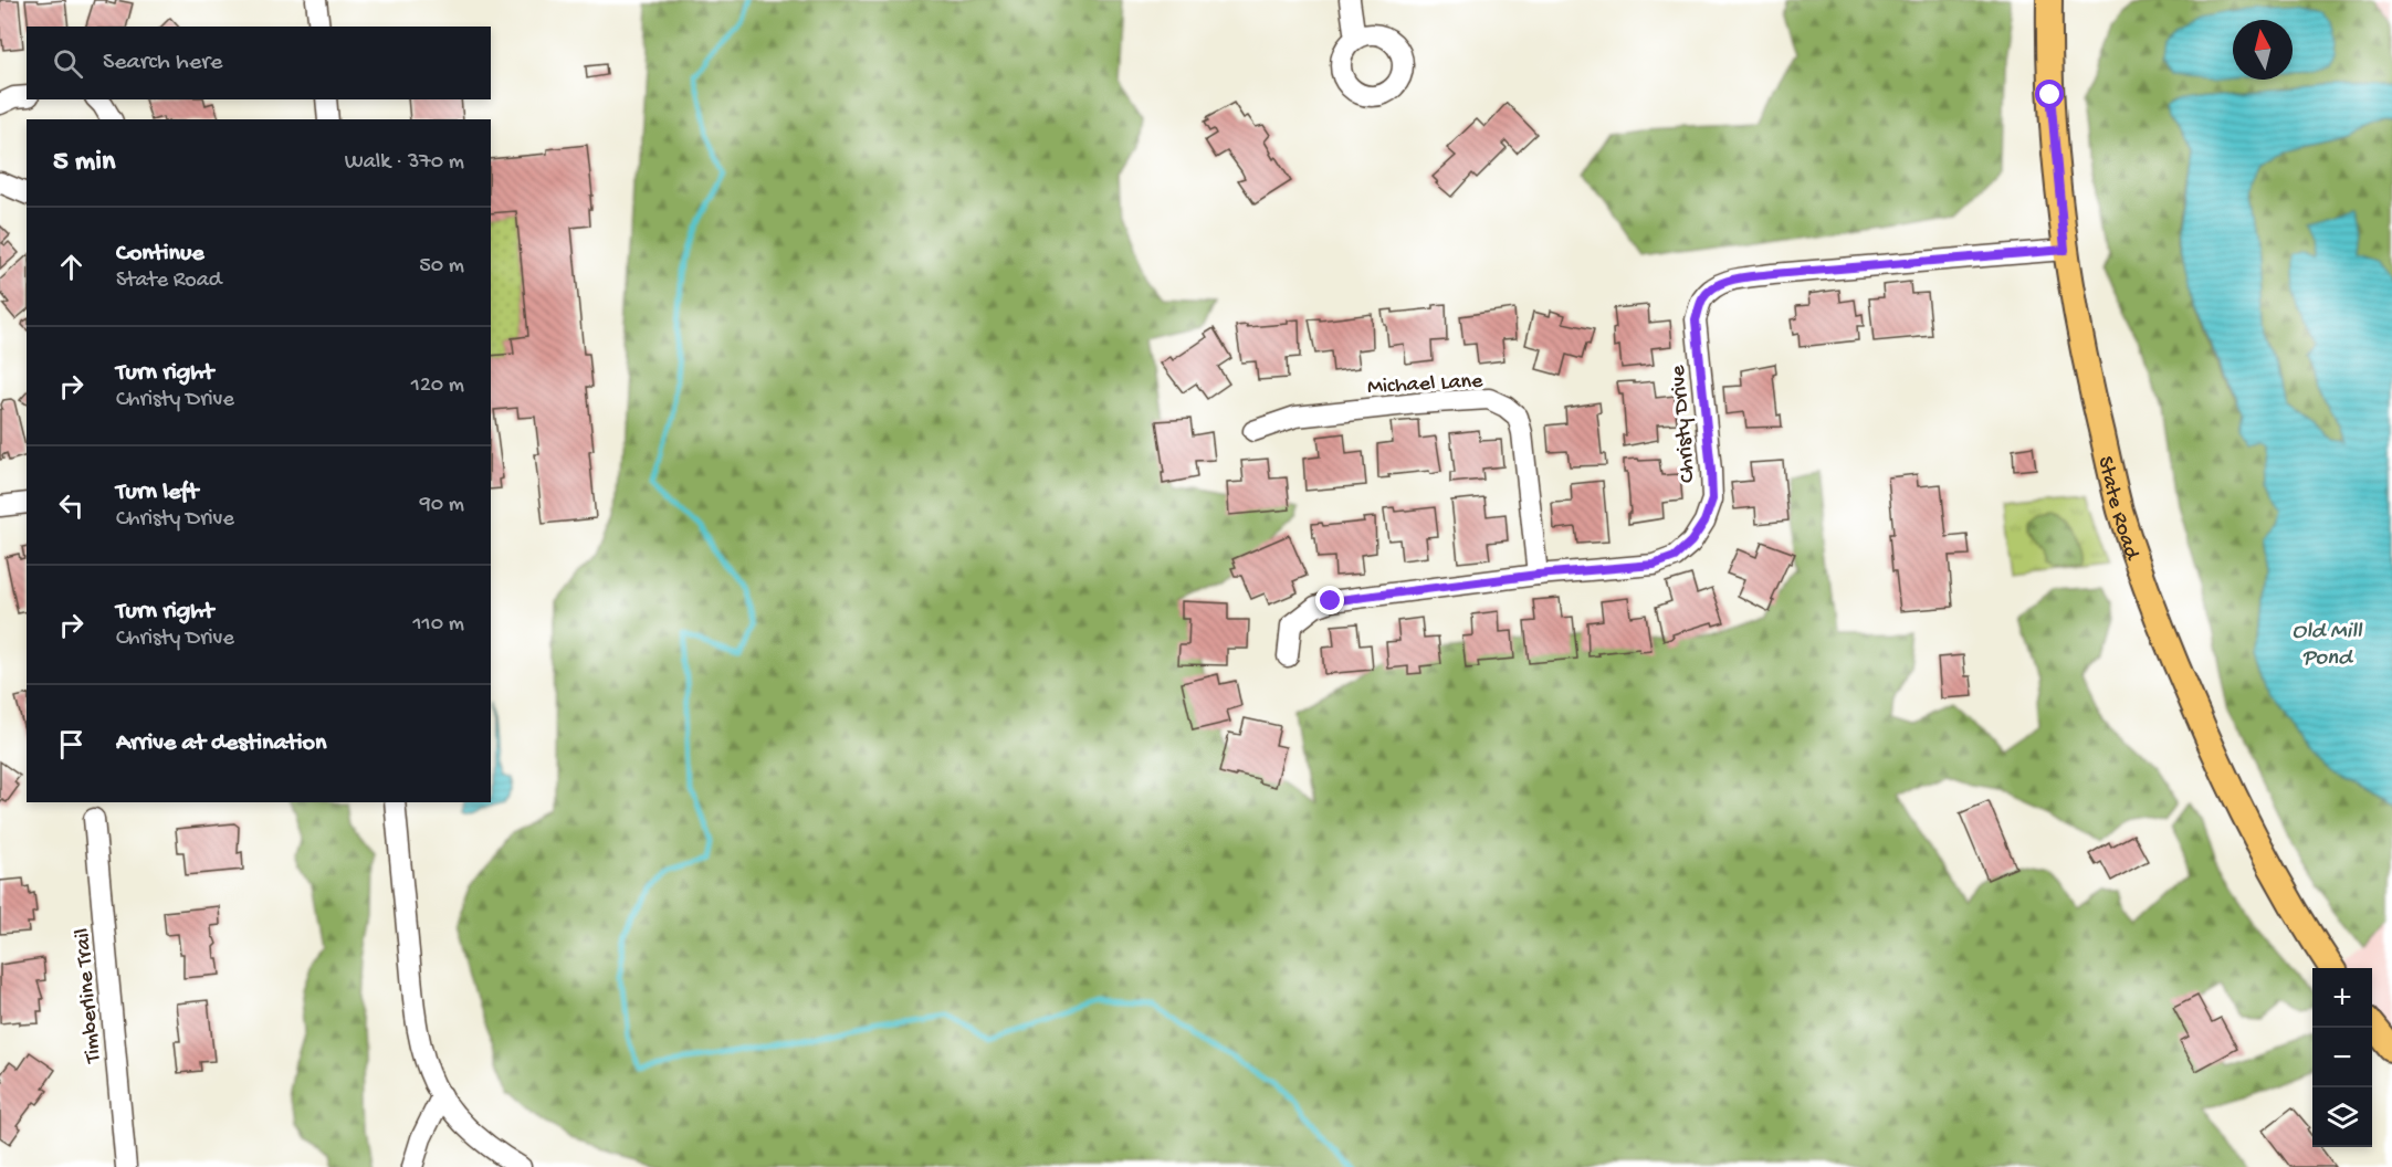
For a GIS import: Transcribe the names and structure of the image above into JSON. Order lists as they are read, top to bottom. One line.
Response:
{"streets":{"main road":["State Road"],"street":["Michael Lane","Christy Drive","Timberline Trail"]},"crossings":[["Michael Lane","Christy Drive"],["Christy Drive","State Road"]],"water":["Old Mill Pond"],"north":"top","page":{"search":"Search here","heading":["5 min","Walk · 370 m"],"list":[["Continue","State Road","50 m"],["Turn right","Christy Drive","120 m"],["Turn left","Christy Drive","90 m"],["Turn right","Christy Drive","110 m"],"Arrive at destination"],"map_buttons":["+","−"]}}
